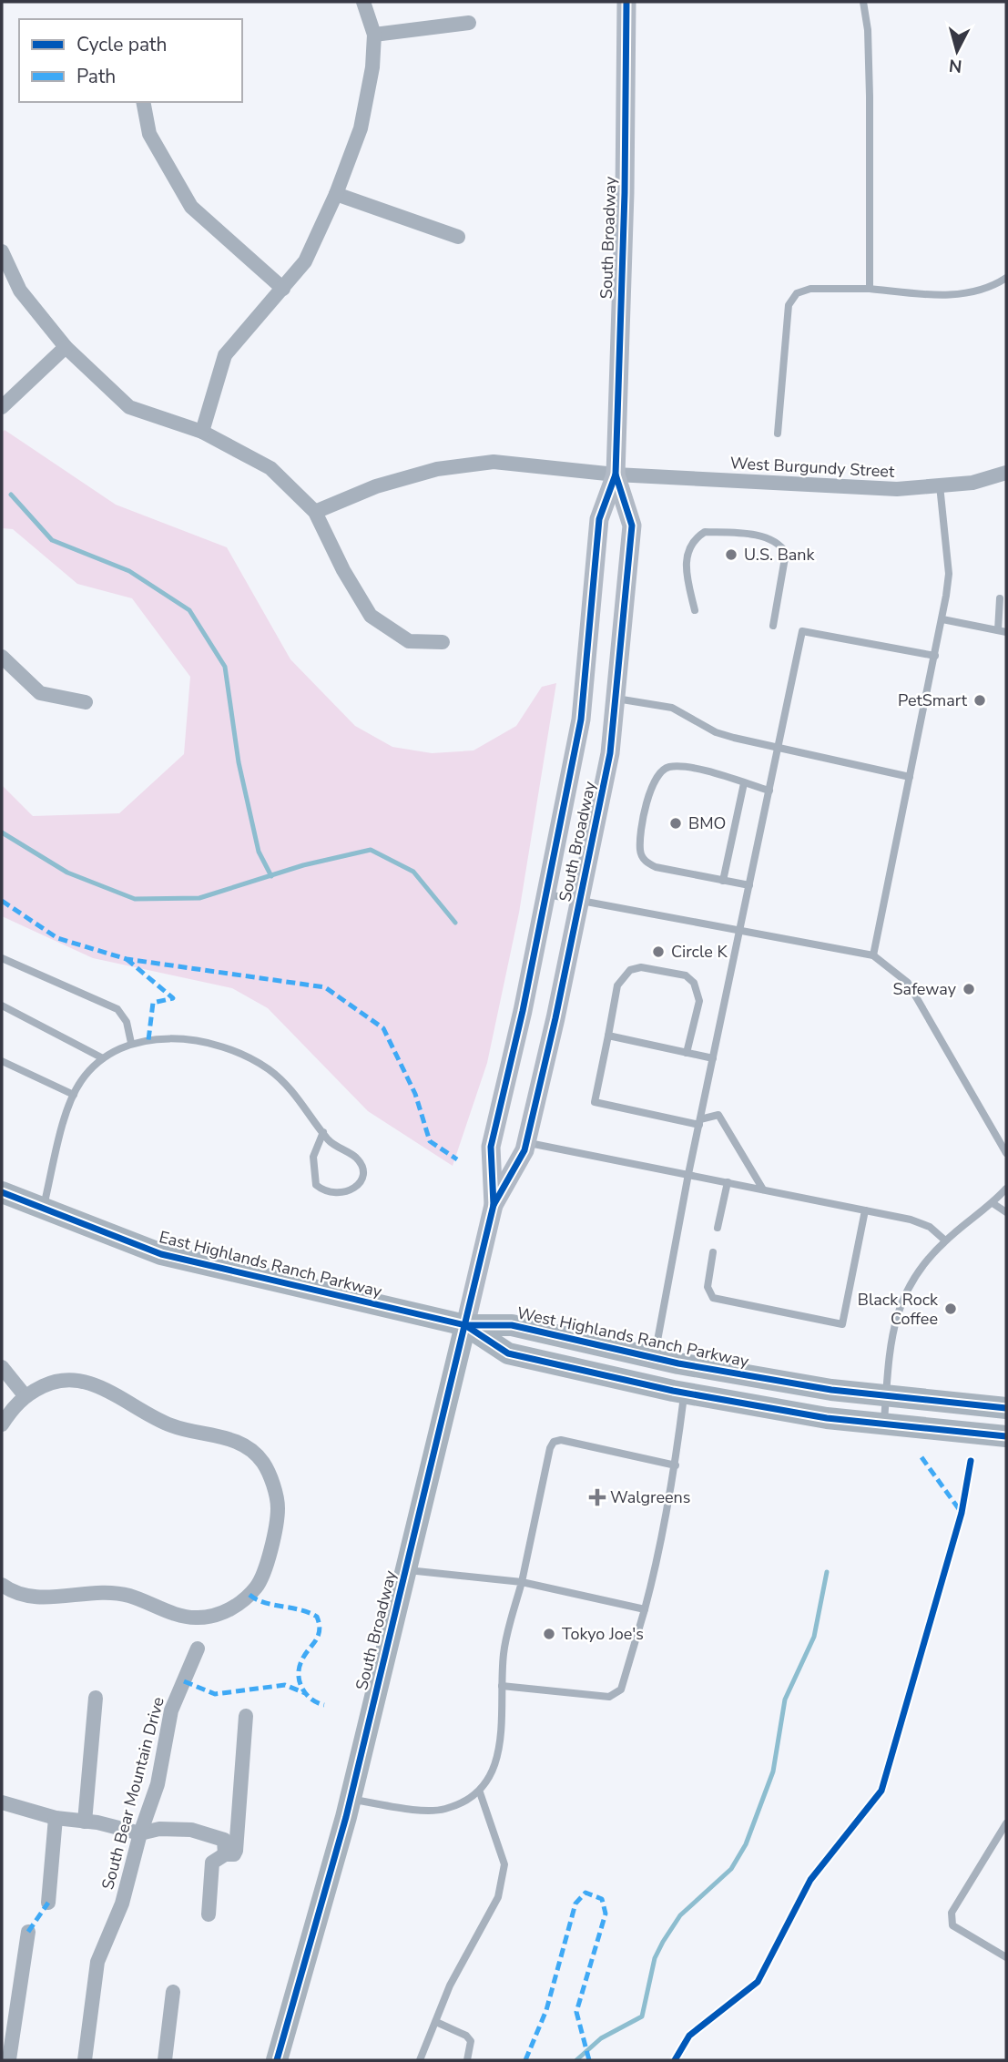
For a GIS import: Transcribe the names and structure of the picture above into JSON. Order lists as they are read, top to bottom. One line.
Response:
{"streets":{"main road":["South Broadway","East Highlands Ranch Parkway","West Highlands Ranch Parkway"],"street":["West Burgundy Street","South Bear Mountain Drive"]},"crossings":[["South Broadway","West Burgundy Street"],["South Broadway","East Highlands Ranch Parkway"],["South Broadway","West Highlands Ranch Parkway"],["East Highlands Ranch Parkway","West Highlands Ranch Parkway"]],"places":{"other":["U.S. Bank","PetSmart","BMO","Circle K","Safeway","Black Rock Coffee","Tokyo Joe's"],"health":["Walgreens"]},"legend":["Cycle path","Path"],"north":"bottom"}
